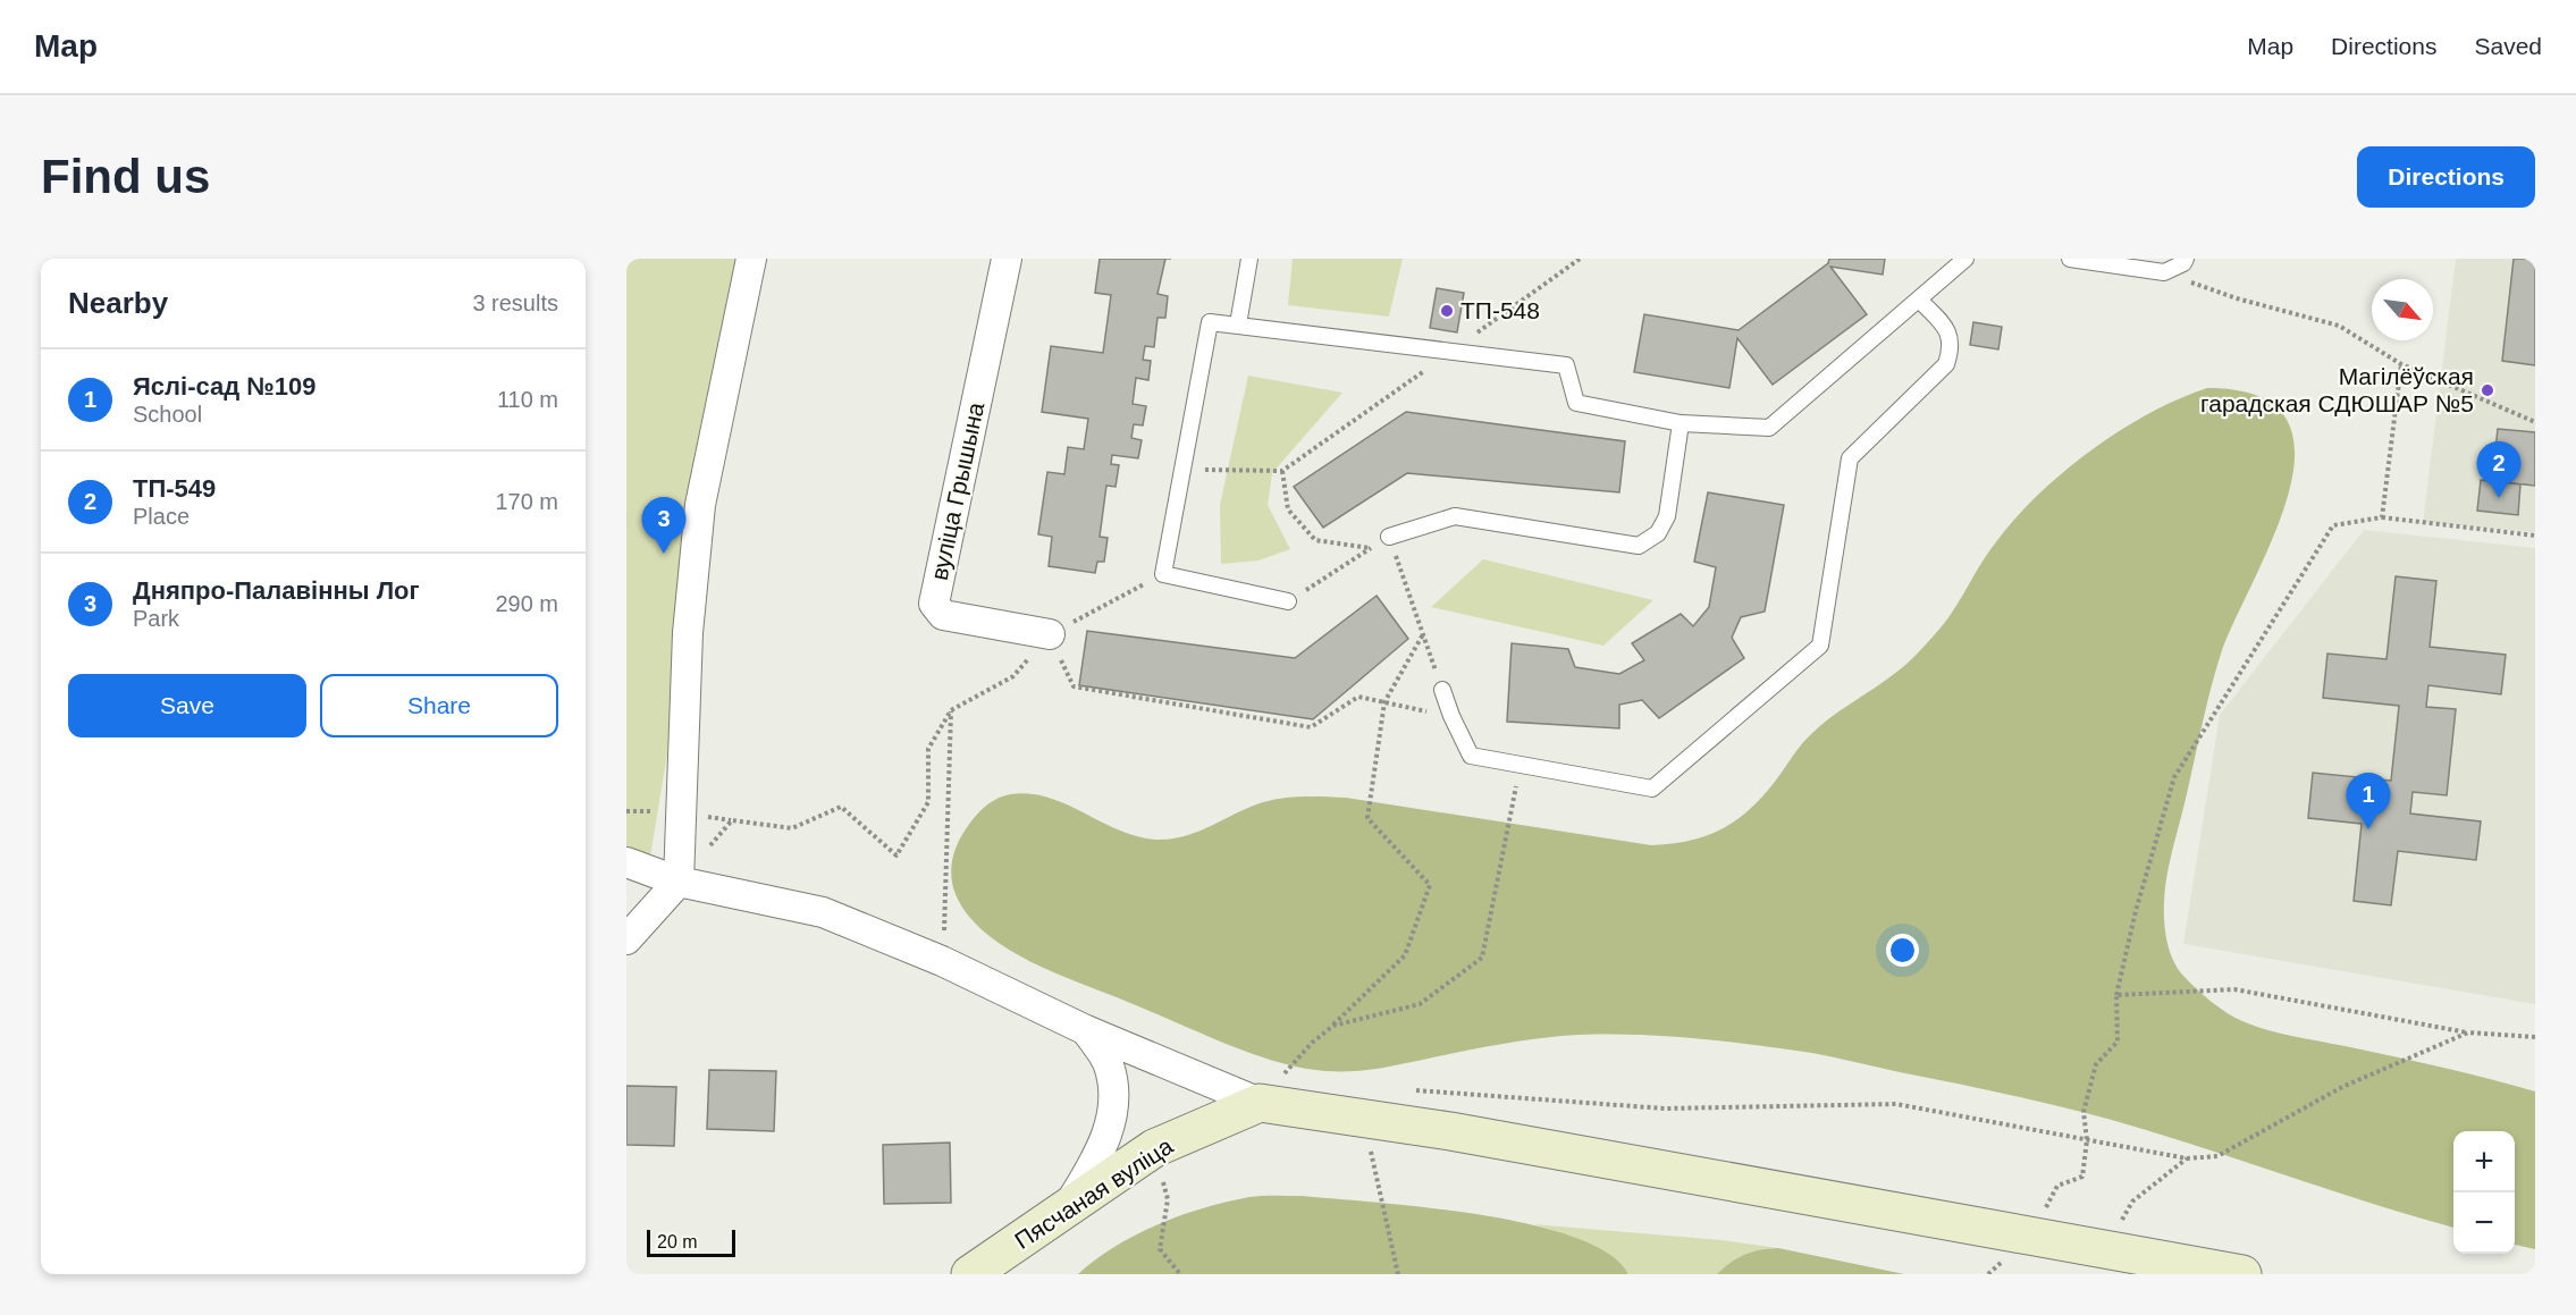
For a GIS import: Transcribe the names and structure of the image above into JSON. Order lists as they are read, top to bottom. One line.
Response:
{"streets":{"street":["вуліца Грышына","Пясчаная вуліца"]},"places":["ТП-548","Магілёўская гарадская СДЮШАР №5"],"scale_bar":"20 m","north":"bottom right","page":{"header":"Map","nav":["Map","Directions","Saved"],"buttons":["Directions",["Save","Share"]],"title":"Find us","heading":["Nearby","3 results"],"list":[{"mark":"1","name":"Яслі-сад №109","note":"School","value":"110 m"},{"mark":"2","name":"ТП-549","note":"Place","value":"170 m"},{"mark":"3","name":"Дняпро-Палавінны Лог","note":"Park","value":"290 m"}],"pins":["2","3","1"],"map_buttons":["+","−"],"scale":"20 m"}}
